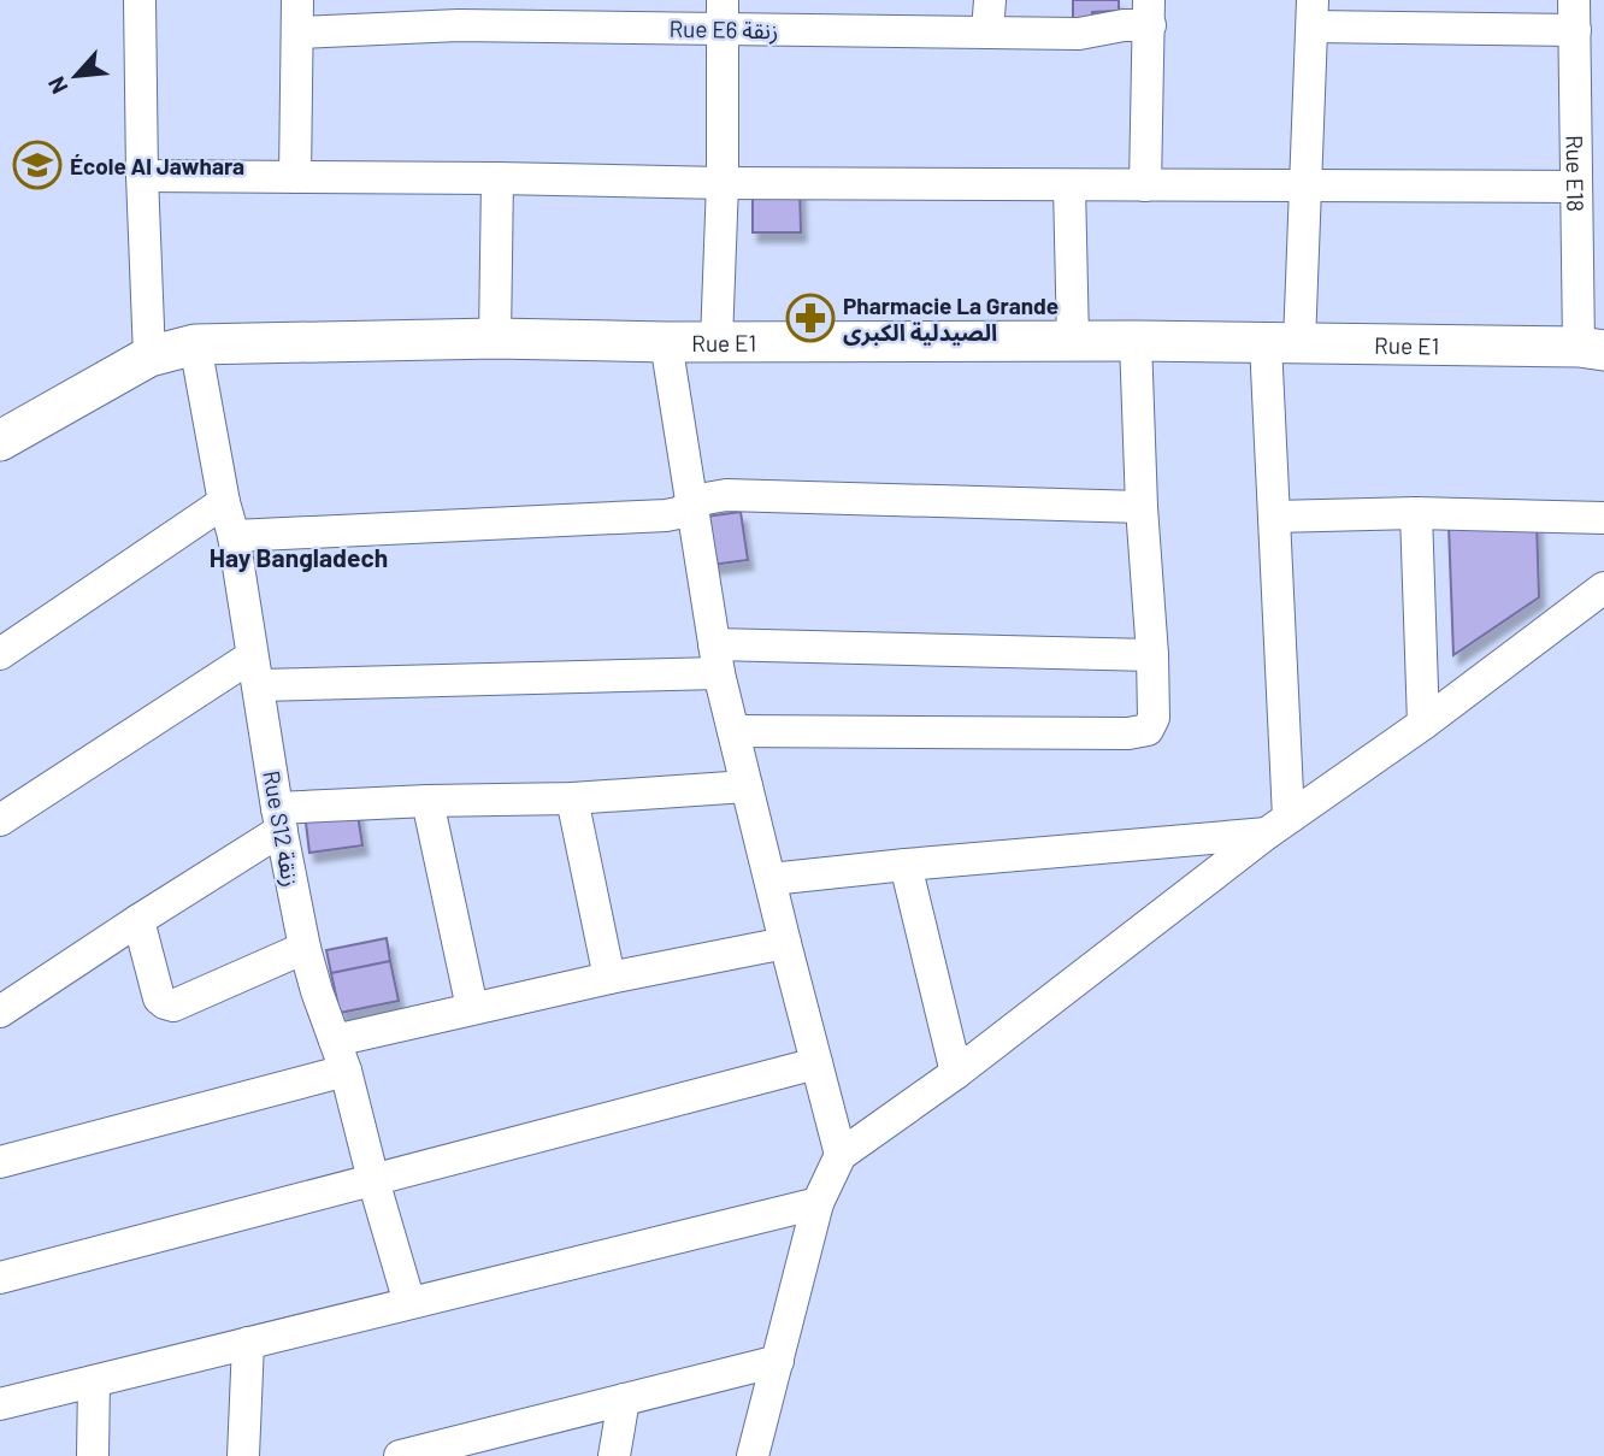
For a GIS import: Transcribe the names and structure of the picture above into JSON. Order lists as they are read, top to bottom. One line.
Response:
{"streets":{"street":["Rue E6 زنقة","Rue E18","Rue E1","Rue S12 زنقة"]},"crossings":[["Rue E18","Rue E1"],["Rue E1","Rue S12 زنقة"]],"districts":["Hay Bangladech"],"places":{"school or university":["École Al Jawhara"],"pharmacy":["Pharmacie La Grande الصيدلية الكبرى"]},"north":"bottom left"}
